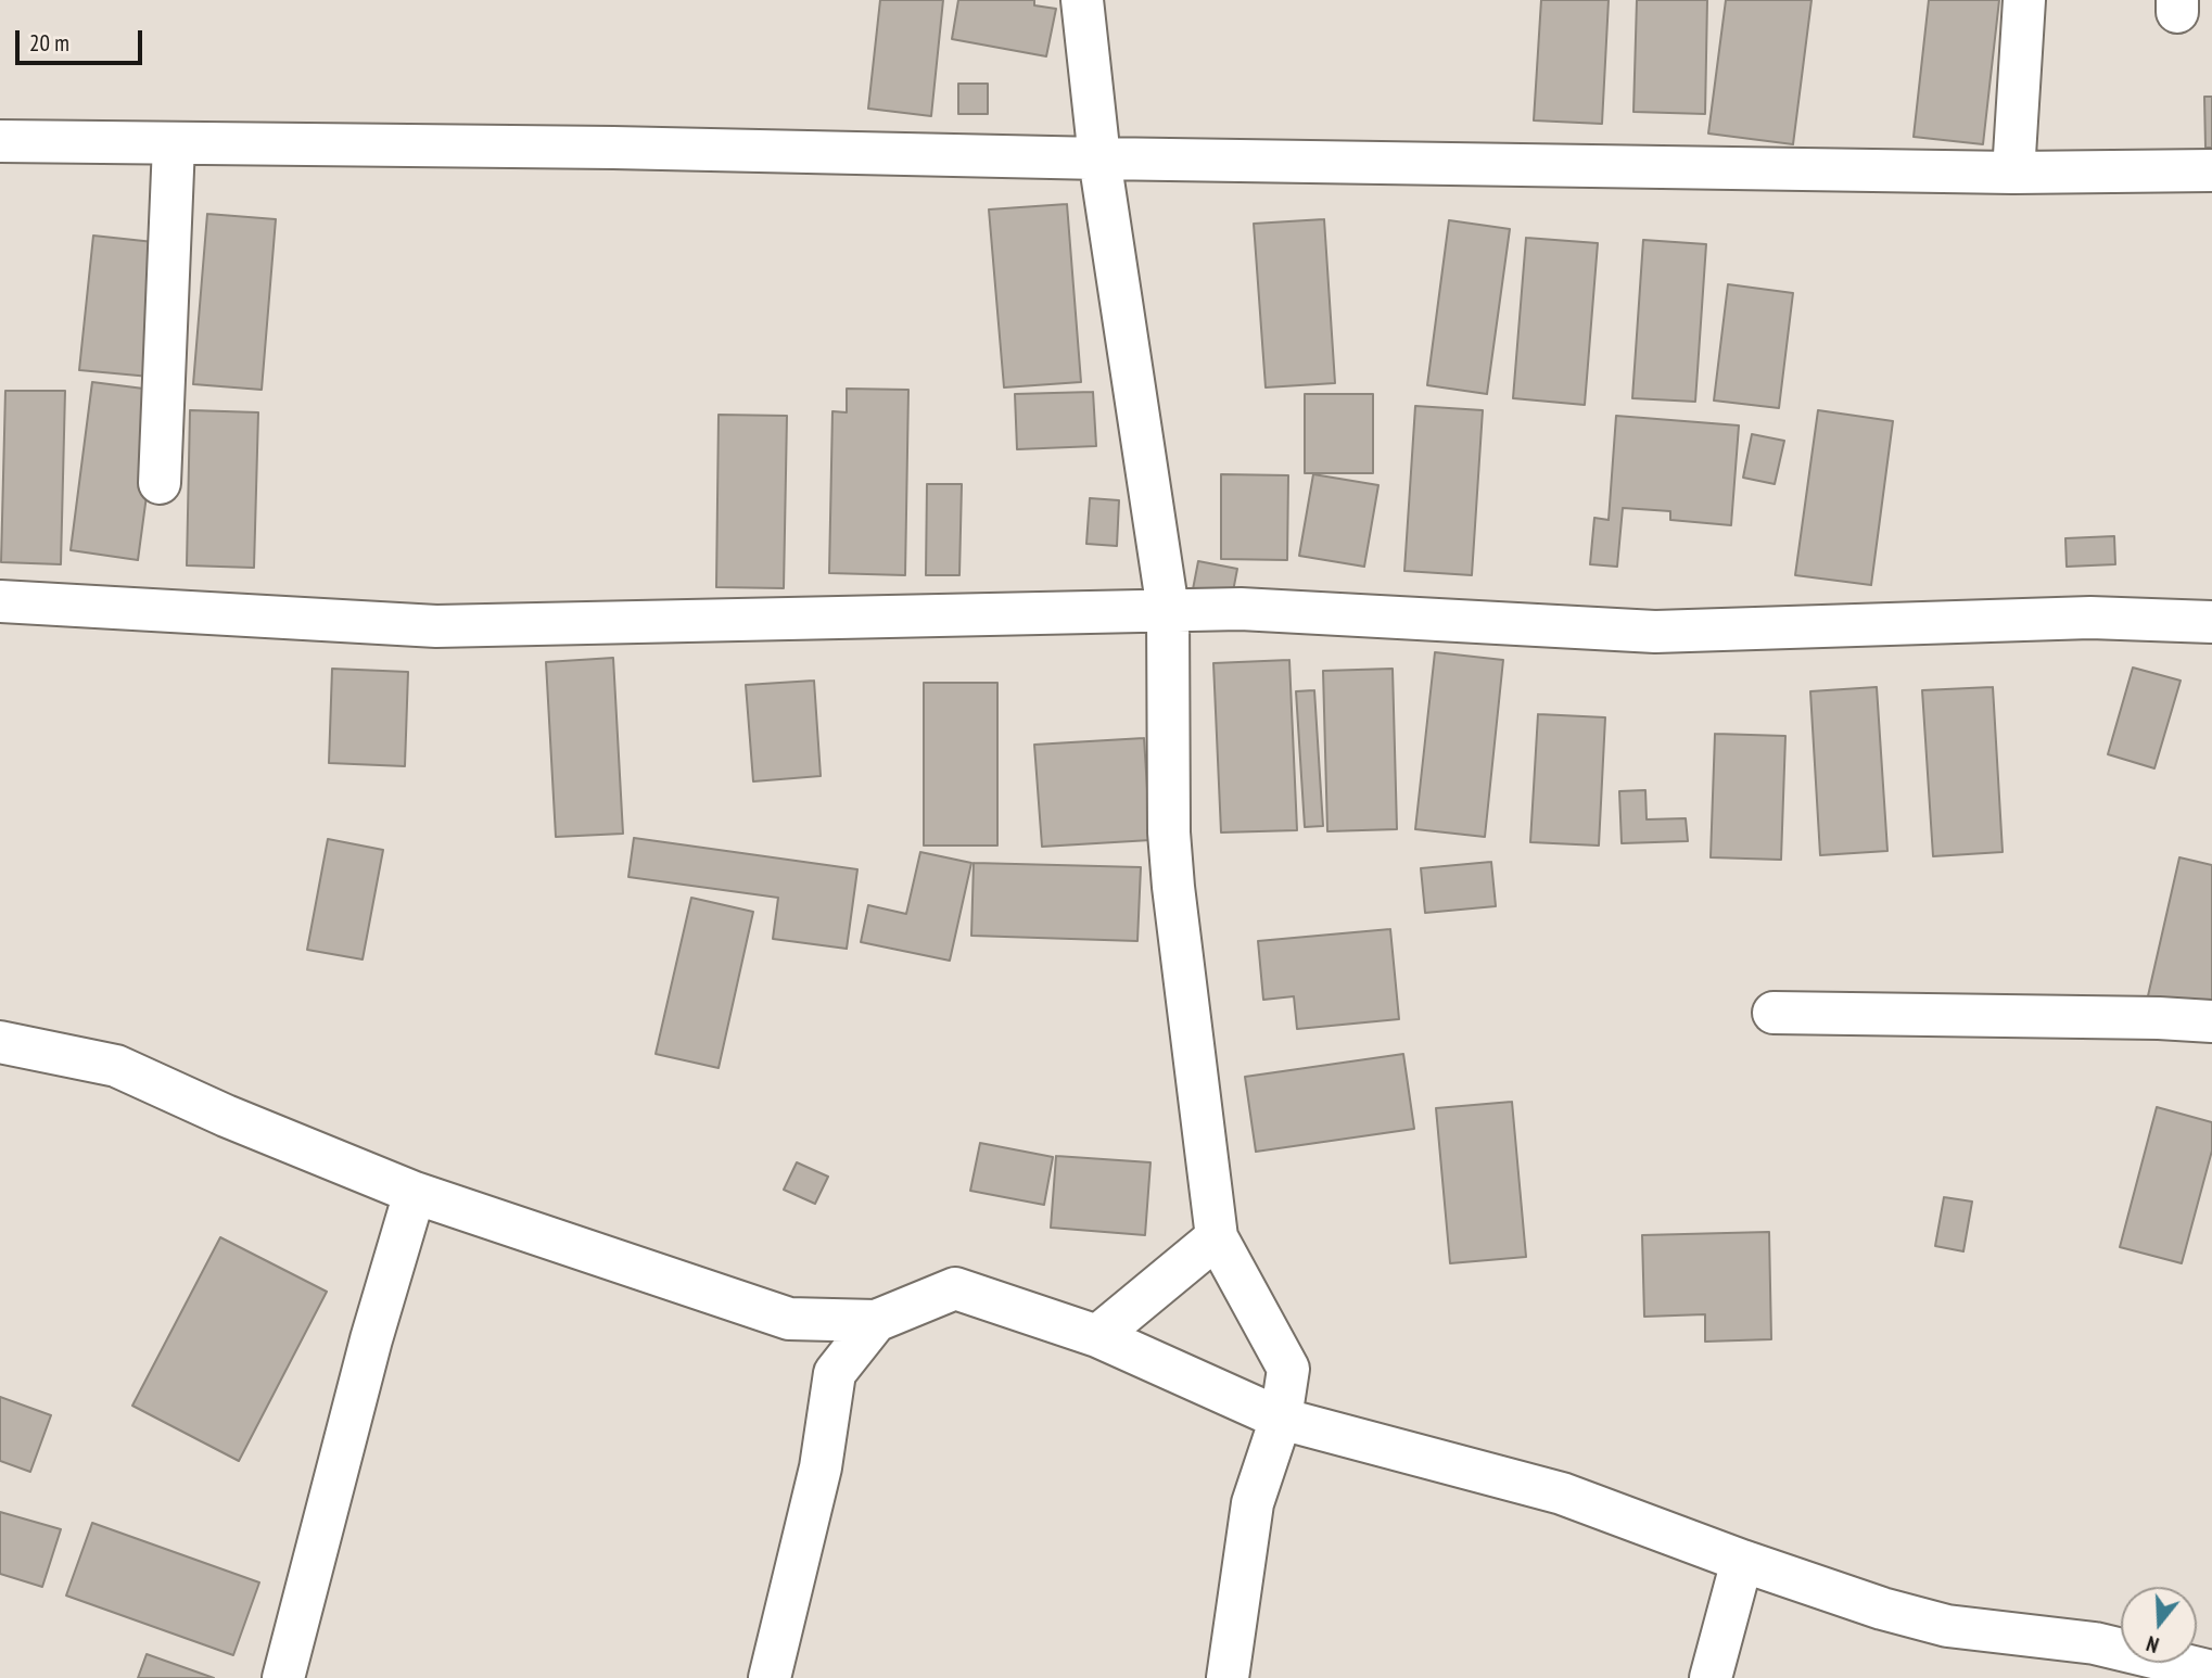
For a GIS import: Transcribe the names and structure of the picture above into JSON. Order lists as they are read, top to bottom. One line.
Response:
{"scale_bar":"20 m","north":"bottom"}
